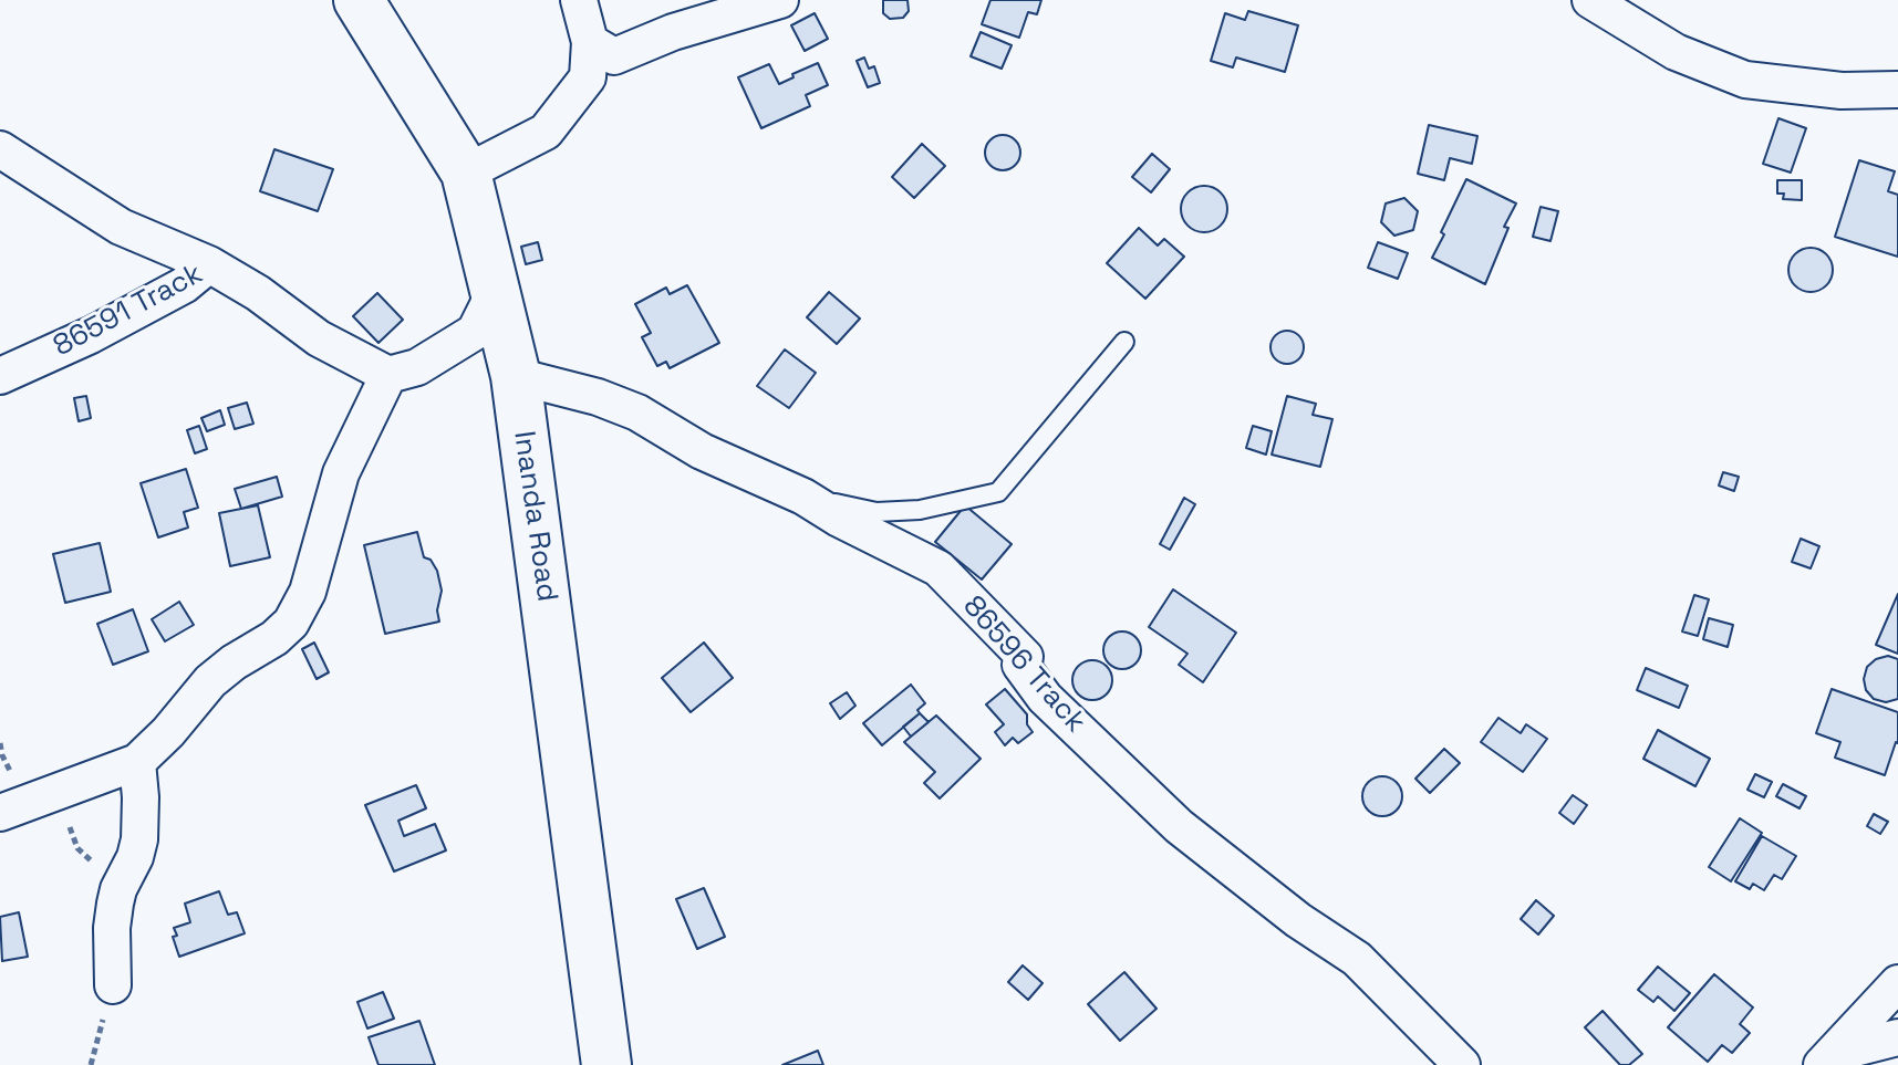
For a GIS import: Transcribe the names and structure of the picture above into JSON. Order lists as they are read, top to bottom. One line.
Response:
{"streets":{"street":["86591 Track","Inanda Road","86596 Track"]},"crossings":[["Inanda Road","86596 Track"]]}
